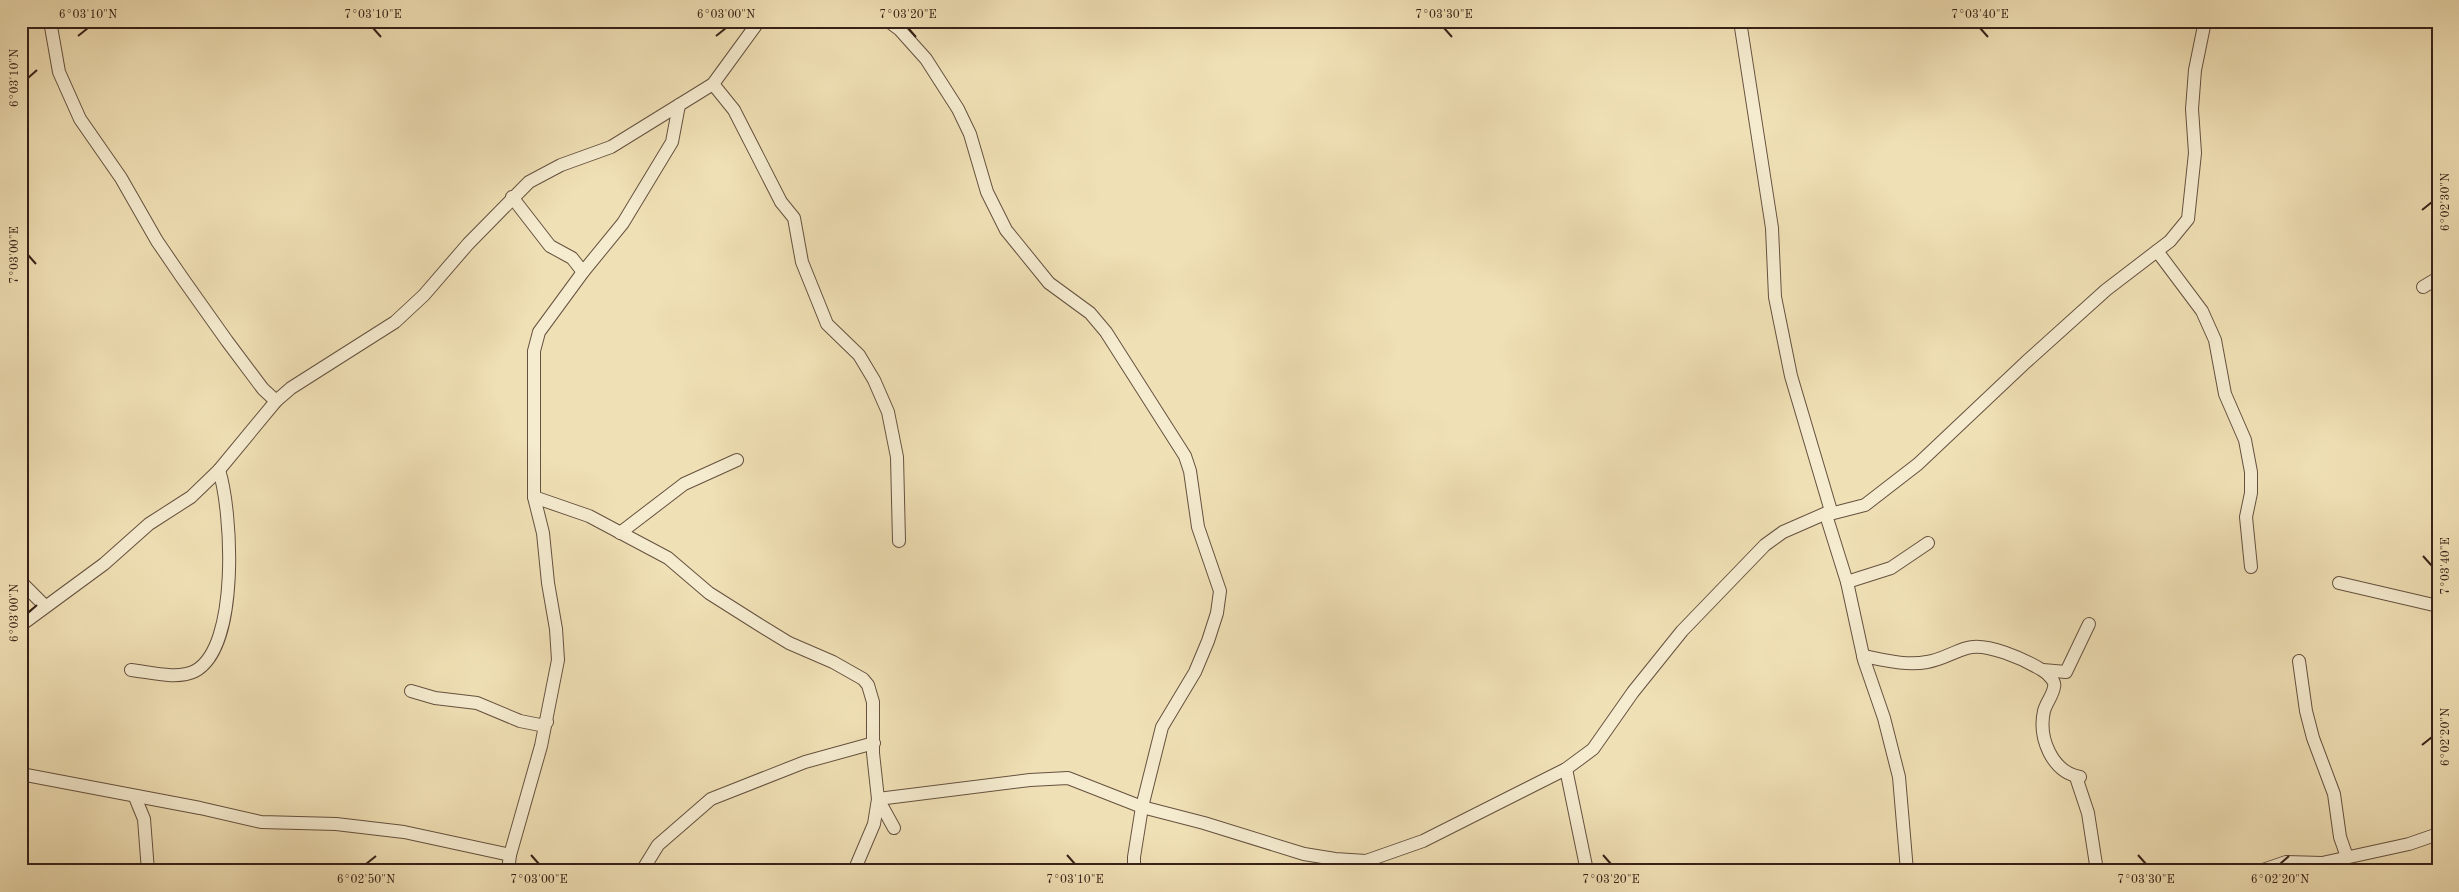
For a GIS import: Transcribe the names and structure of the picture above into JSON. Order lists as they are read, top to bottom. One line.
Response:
{"coordinates":["6°03'10\"N","7°03'10\"E","6°03'00\"N","7°03'20\"E","7°03'30\"E","7°03'40\"E","6°02'30\"N","7°03'00\"E","6°02'20\"N","6°02'50\"N"]}
